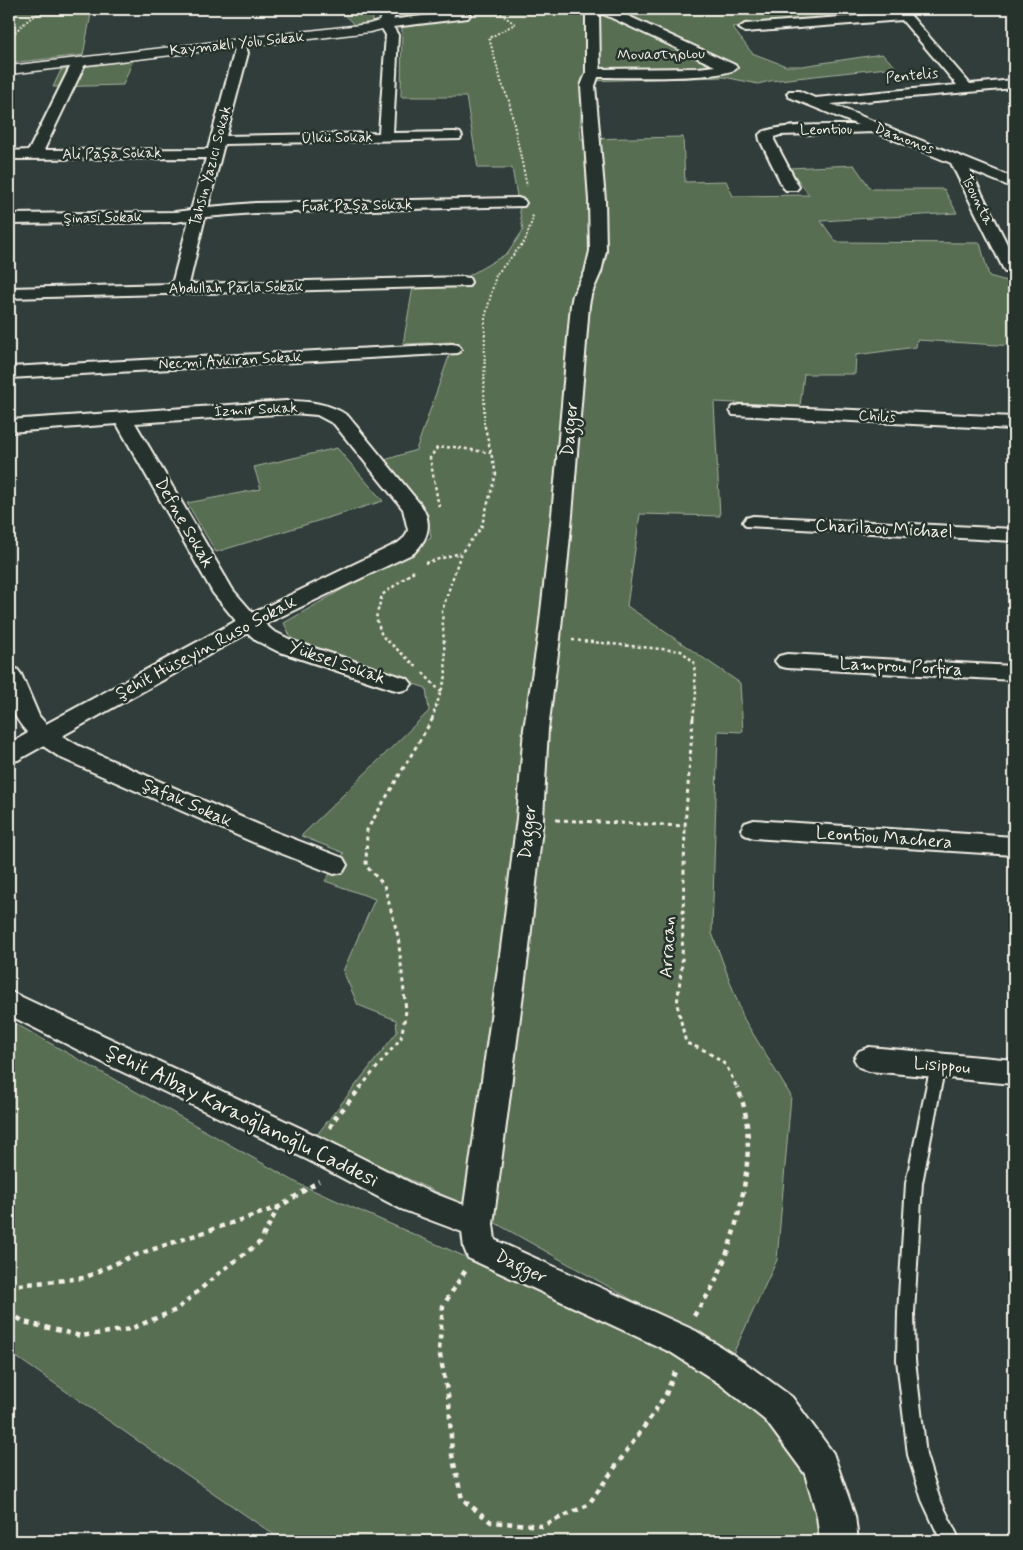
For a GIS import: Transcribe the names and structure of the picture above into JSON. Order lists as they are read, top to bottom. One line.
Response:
{"streets":{"street":["Kaymaklı Yolu Sokak","Μοναστηριου","Pentelis","Leontiou","Ülkü Sokak","Damonos","Ali Paşa Sokak","Tahsın Yazıcı Sokak","Tsounta","Fuat Paşa Sokak","Şinasi Sokak","Abdullah Parla Sokak","Necmi Avkıran Sokak","İzmir Sokak","Chilis","Dagger","Defne Sokak","Charilaou Michael","Şehit Hüseyin Ruso Sokak","Yüksel Sokak","Lamprou Porfira","Şafak Sokak","Leontiou Machera","Lisippou","Şehit Albay Karaoğlanoğlu Caddesi"],"path":["Arracan"]},"crossings":[["Kaymaklı Yolu Sokak","Tahsın Yazıcı Sokak"],["Μοναστηριου","Dagger"],["Pentelis","Damonos"],["Leontiou","Damonos"],["Ülkü Sokak","Ali Paşa Sokak"],["Ülkü Sokak","Tahsın Yazıcı Sokak"],["Damonos","Tsounta"],["Ali Paşa Sokak","Tahsın Yazıcı Sokak"],["Tahsın Yazıcı Sokak","Fuat Paşa Sokak"],["Tahsın Yazıcı Sokak","Şinasi Sokak"],["Tahsın Yazıcı Sokak","Abdullah Parla Sokak"],["Fuat Paşa Sokak","Şinasi Sokak"],["İzmir Sokak","Defne Sokak"],["İzmir Sokak","Şehit Hüseyin Ruso Sokak"],["Dagger","Arracan"],["Dagger","Şehit Albay Karaoğlanoğlu Caddesi"],["Defne Sokak","Şehit Hüseyin Ruso Sokak"],["Defne Sokak","Yüksel Sokak"],["Şehit Hüseyin Ruso Sokak","Yüksel Sokak"],["Şehit Hüseyin Ruso Sokak","Şafak Sokak"],["Arracan","Şehit Albay Karaoğlanoğlu Caddesi"]]}
